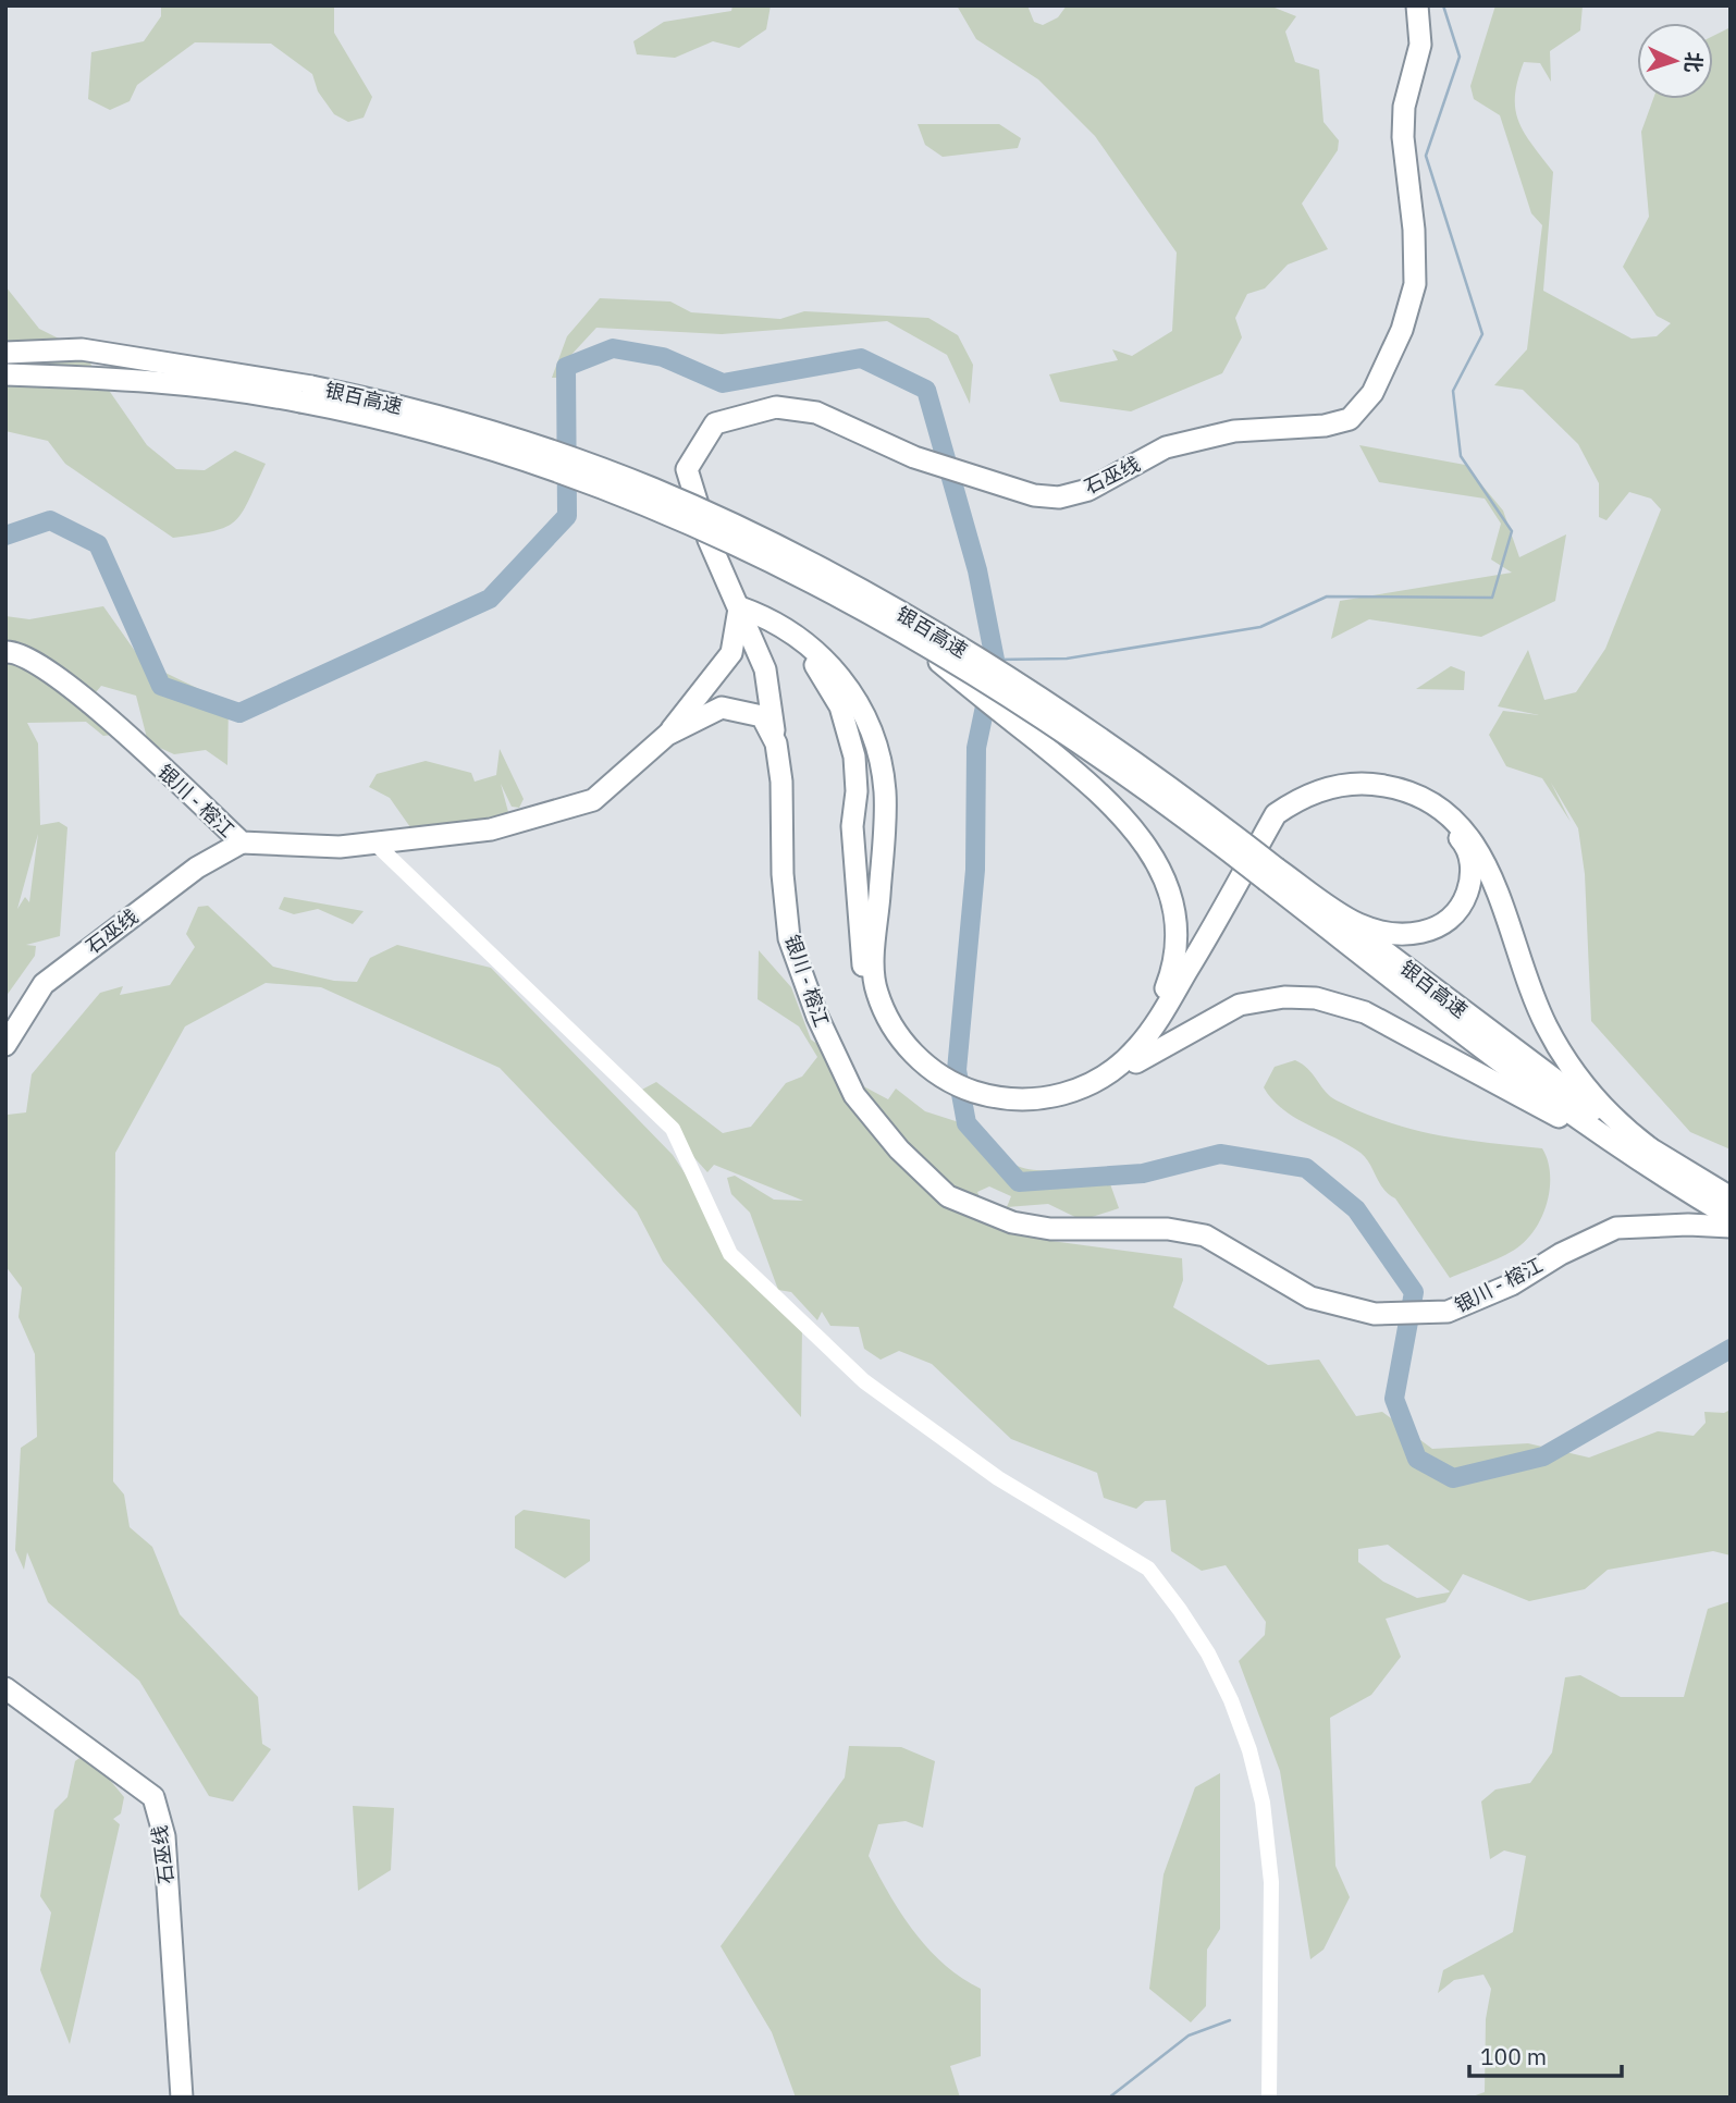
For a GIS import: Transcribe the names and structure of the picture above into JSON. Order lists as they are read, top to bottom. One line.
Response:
{"streets":{"highway":["银百高速","石巫线","银川 - 榕江"]},"crossings":[["石巫线","银川 - 榕江"]],"scale_bar":"100 m","north":"right"}
